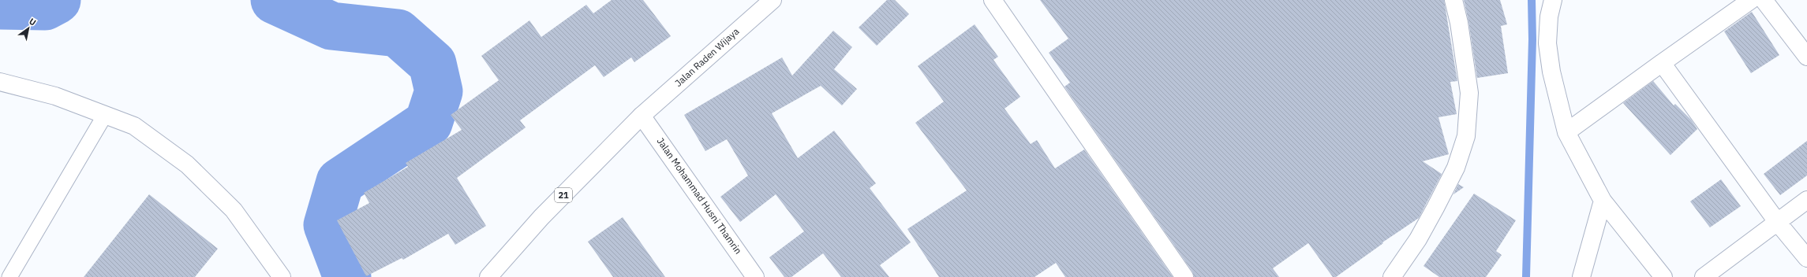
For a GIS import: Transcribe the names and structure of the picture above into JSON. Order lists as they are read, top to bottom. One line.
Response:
{"streets":{"main road":["Jalan Raden Wijaya","21","Jalan Mohammad Husni Thamrin"]},"crossings":[["Jalan Raden Wijaya","21"],["Jalan Raden Wijaya","Jalan Mohammad Husni Thamrin"],["21","Jalan Mohammad Husni Thamrin"]],"north":"top right"}
